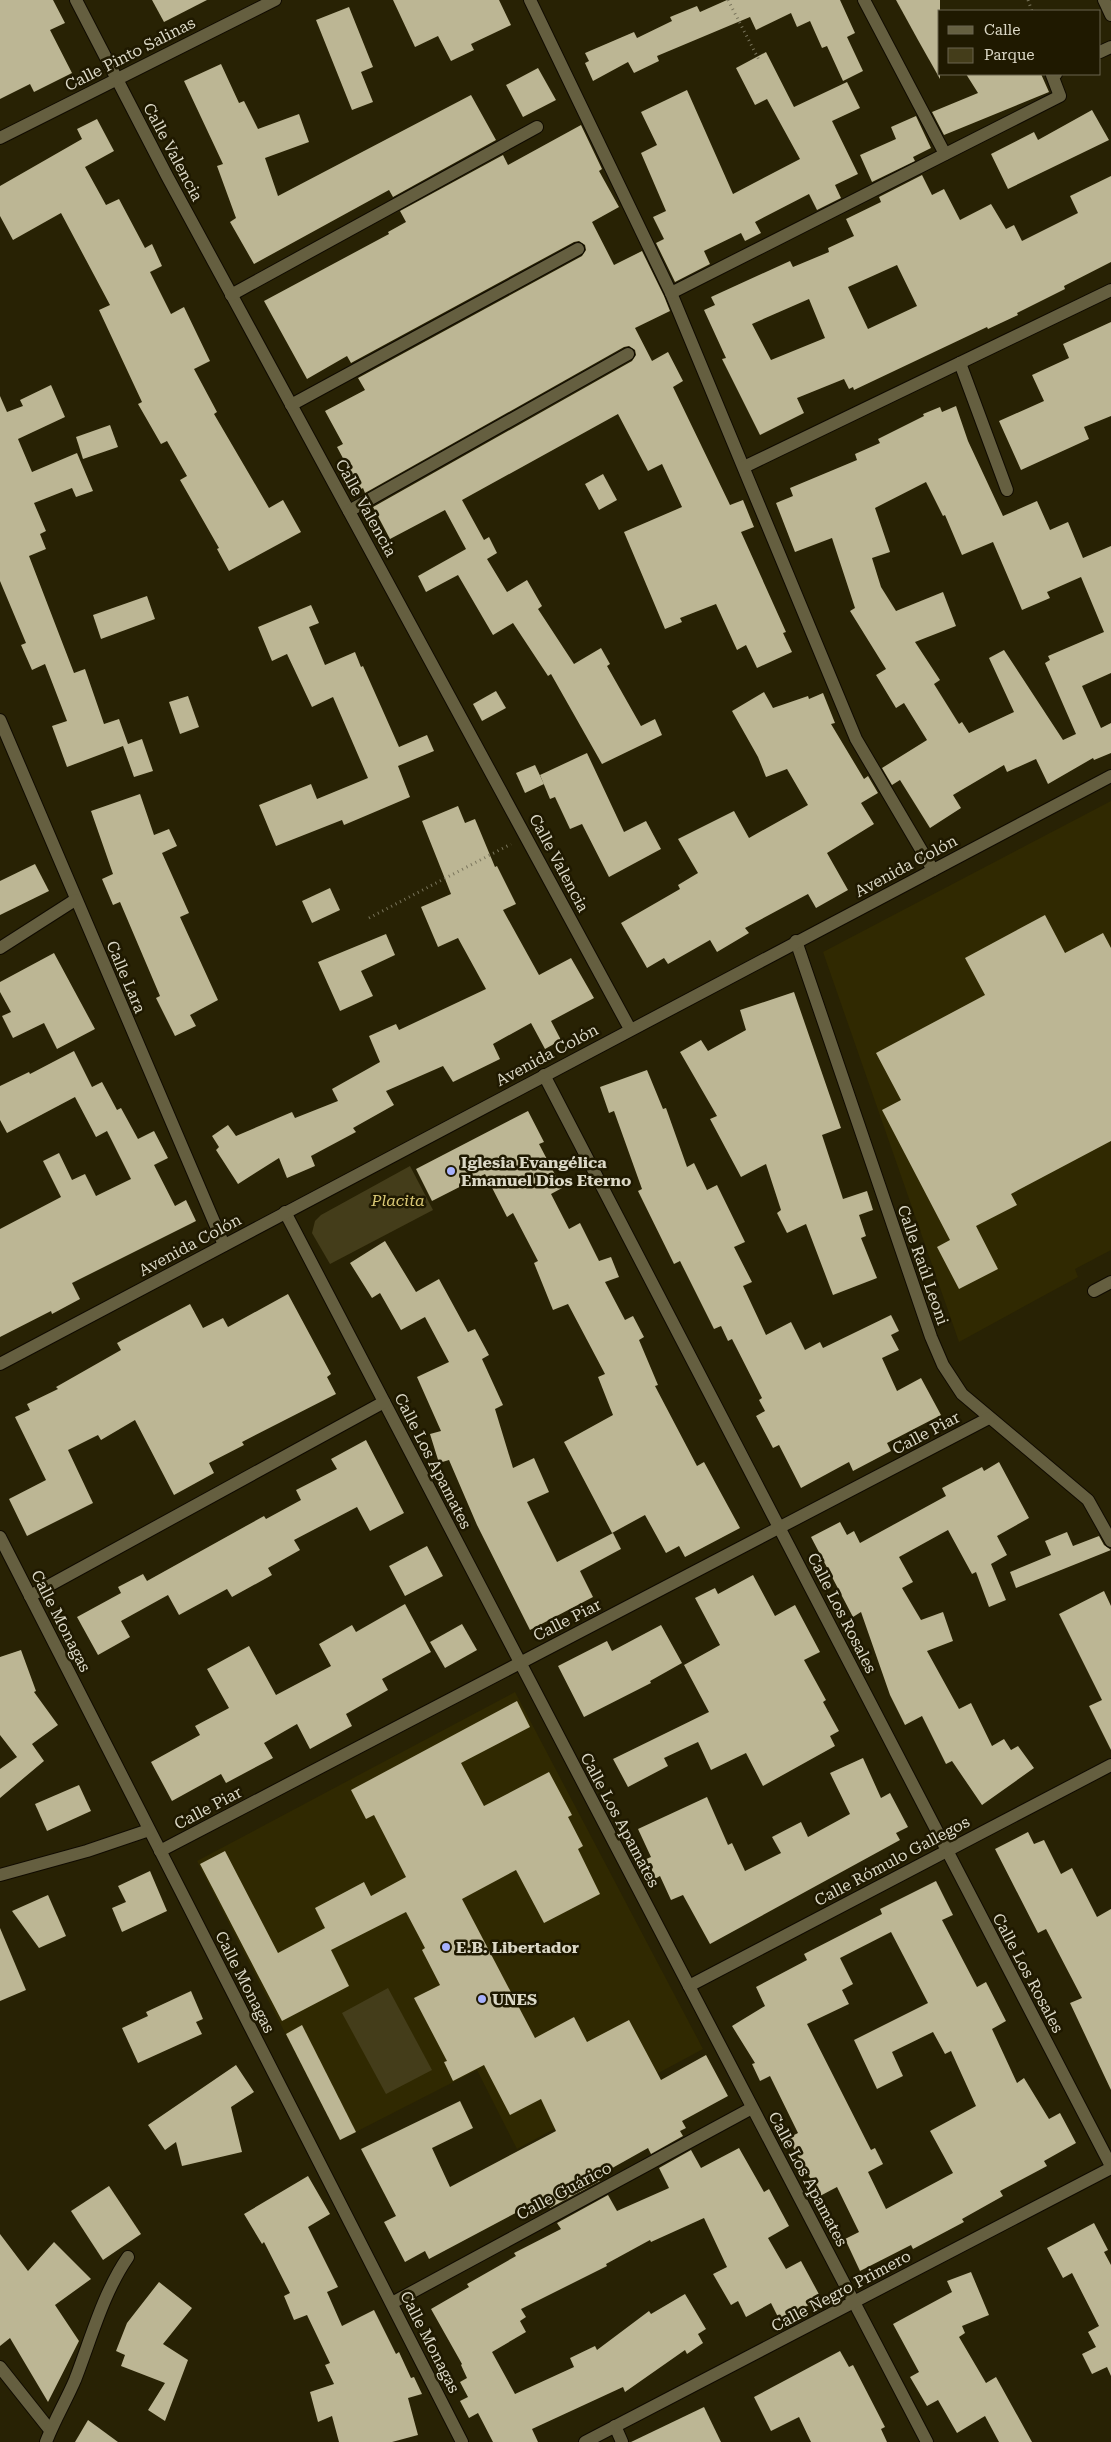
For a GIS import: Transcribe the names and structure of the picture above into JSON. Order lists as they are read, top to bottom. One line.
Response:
{"streets":{"street":["Calle Pinto Salinas","Calle Valencia","Avenida Colón","Calle Lara","Calle Raúl Leoni","Calle Piar","Calle Los Apamates","Calle Los Rosales","Calle Monagas","Calle Rómulo Gallegos","Calle Guárico","Calle Negro Primero"]},"crossings":[["Calle Pinto Salinas","Calle Valencia"],["Calle Valencia","Avenida Colón"],["Avenida Colón","Calle Lara"],["Avenida Colón","Calle Raúl Leoni"],["Avenida Colón","Calle Los Apamates"],["Avenida Colón","Calle Los Rosales"],["Calle Raúl Leoni","Calle Piar"],["Calle Piar","Calle Los Apamates"],["Calle Piar","Calle Los Rosales"],["Calle Piar","Calle Monagas"],["Calle Los Apamates","Calle Rómulo Gallegos"],["Calle Los Apamates","Calle Guárico"],["Calle Los Apamates","Calle Negro Primero"],["Calle Los Rosales","Calle Rómulo Gallegos"],["Calle Los Rosales","Calle Negro Primero"],["Calle Monagas","Calle Guárico"]],"parks":["Placita"],"places":["Iglesia Evangélica Emanuel Dios Eterno","E.B. Libertador","UNES"],"legend":["Calle","Parque"]}
